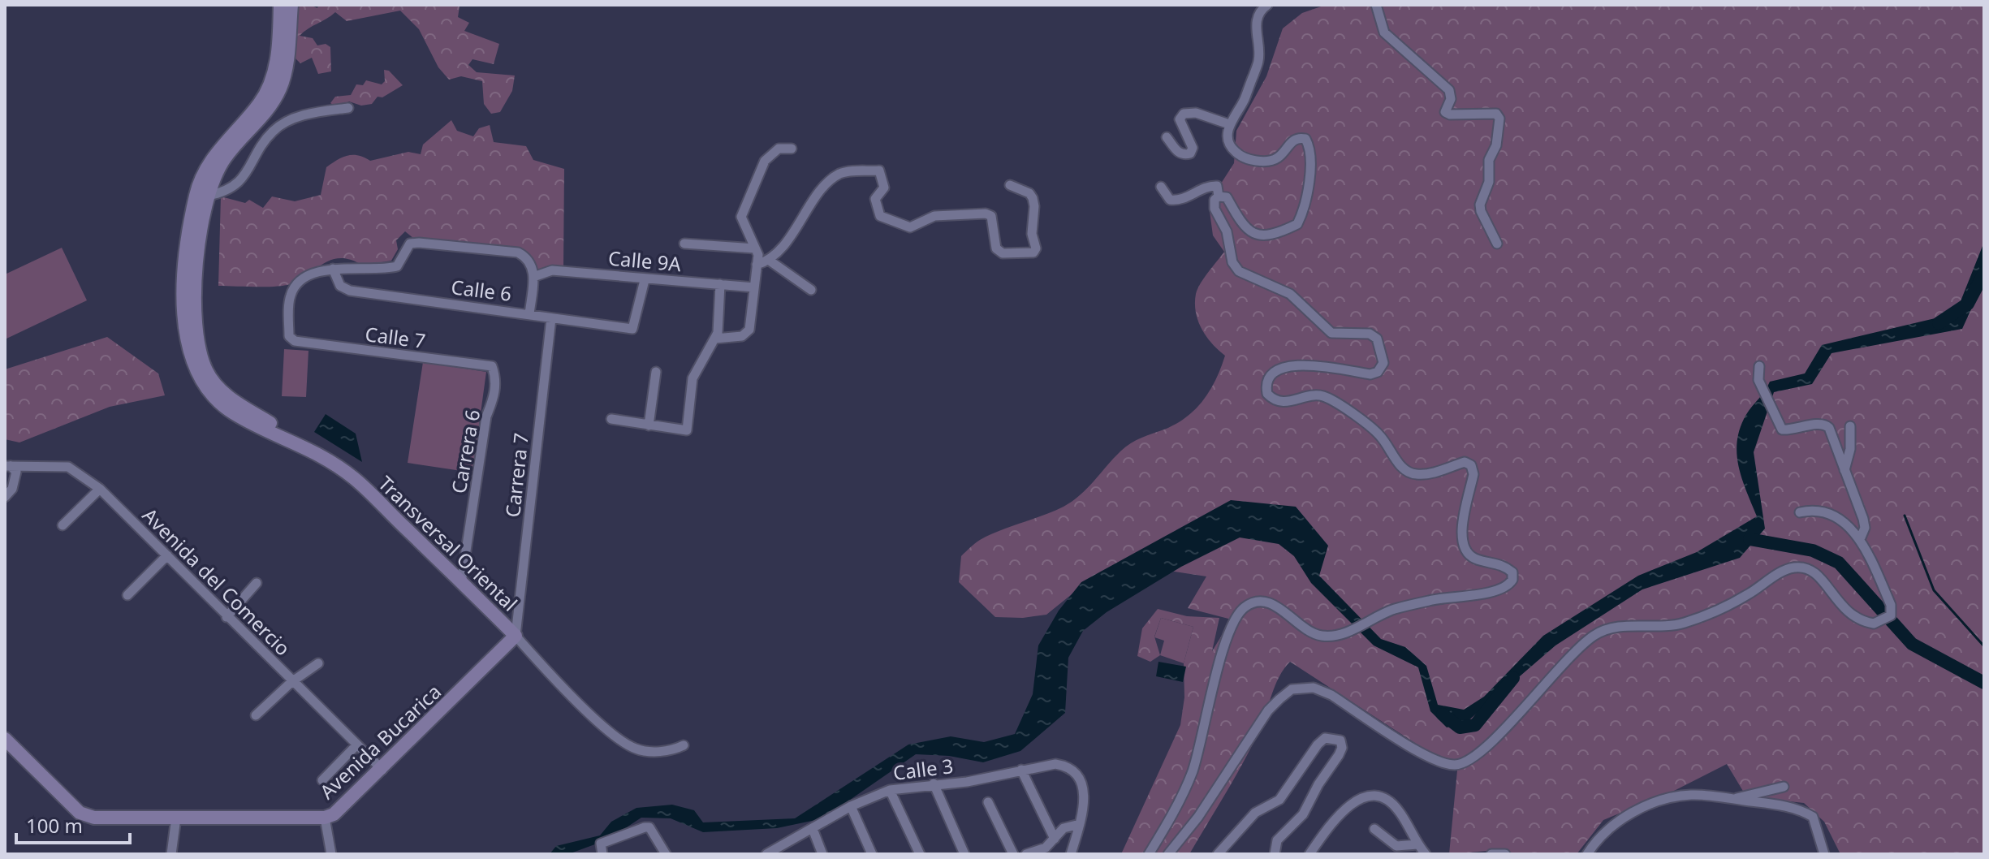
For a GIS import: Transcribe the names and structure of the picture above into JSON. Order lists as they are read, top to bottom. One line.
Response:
{"streets":{"main road":["Transversal Oriental","Avenida Bucarica"],"street":["Calle 9A","Calle 6","Calle 7","Carrera 6","Carrera 7","Avenida del Comercio","Calle 3"]},"crossings":[["Calle 9A","Calle 6"],["Calle 6","Calle 7"],["Calle 6","Carrera 7"],["Calle 7","Carrera 6"],["Carrera 6","Transversal Oriental"],["Carrera 7","Transversal Oriental"],["Carrera 7","Avenida Bucarica"],["Transversal Oriental","Avenida Bucarica"],["Avenida del Comercio","Avenida Bucarica"]],"scale_bar":"100 m"}
